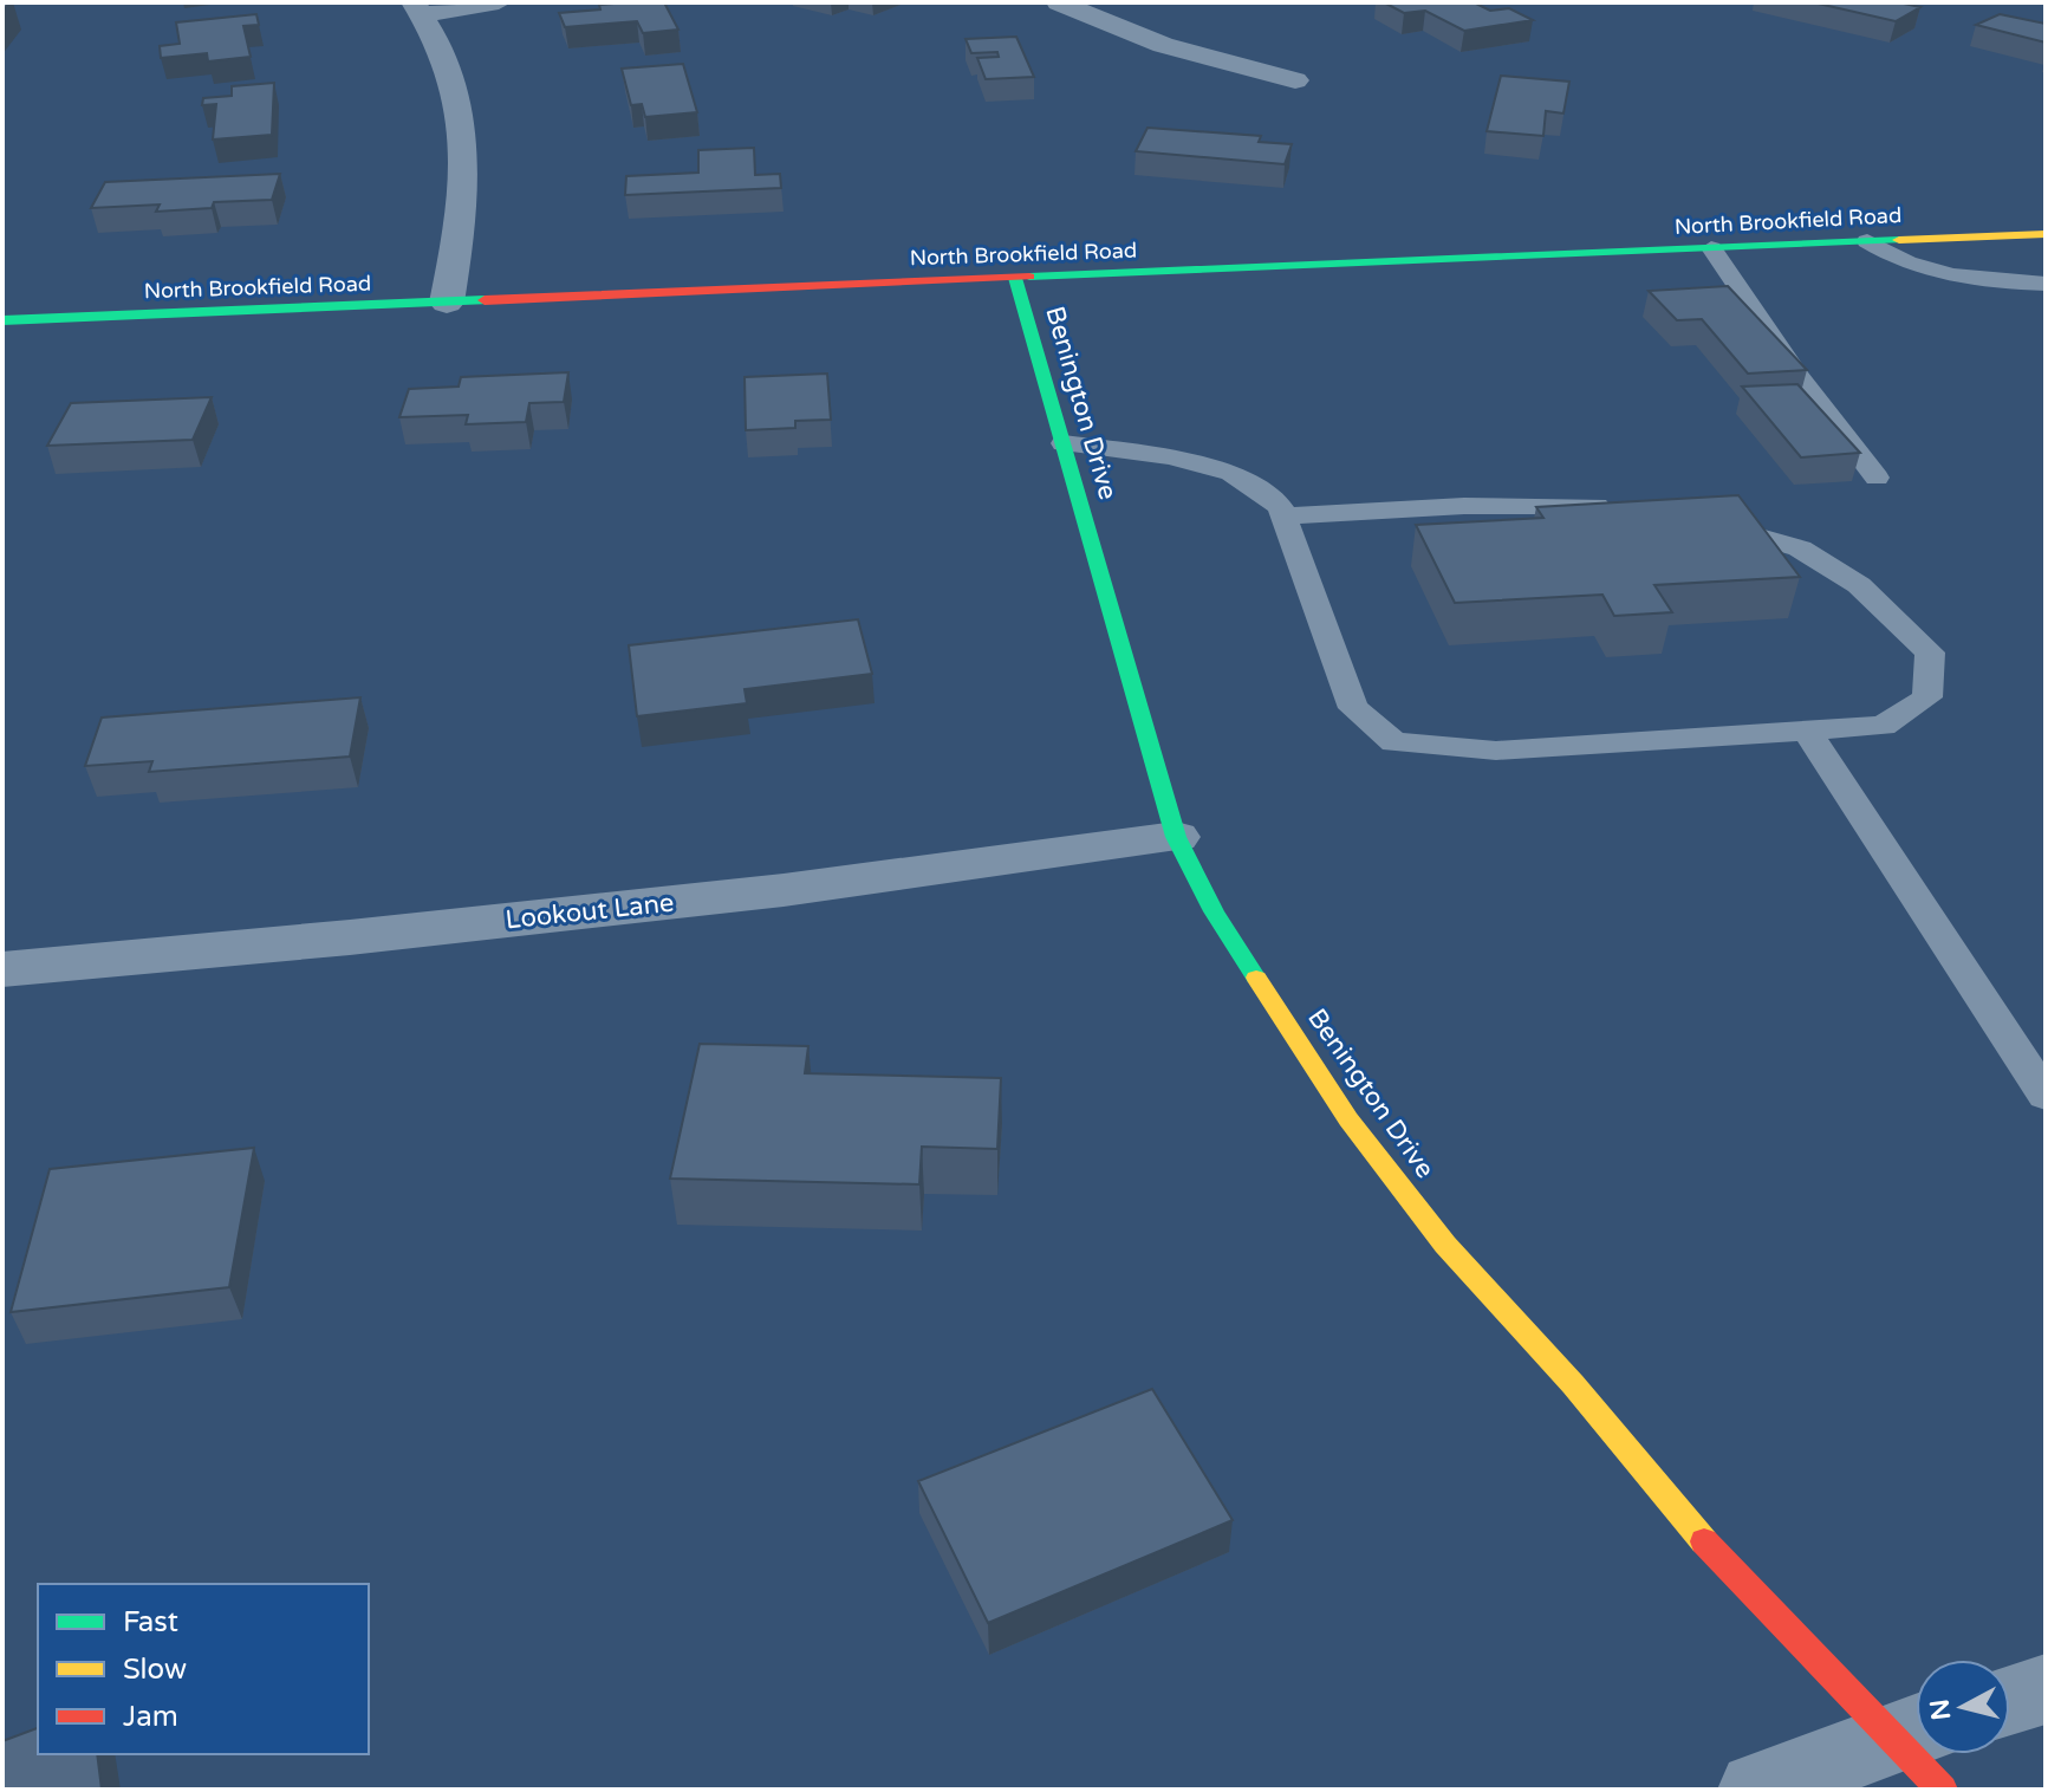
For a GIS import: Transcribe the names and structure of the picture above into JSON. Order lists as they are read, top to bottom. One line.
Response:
{"streets":{"street":["North Brookfield Road","Benington Drive","Lookout Lane"]},"crossings":[["North Brookfield Road","Benington Drive"],["Benington Drive","Lookout Lane"]],"legend":["Fast","Slow","Jam"],"north":"left"}
